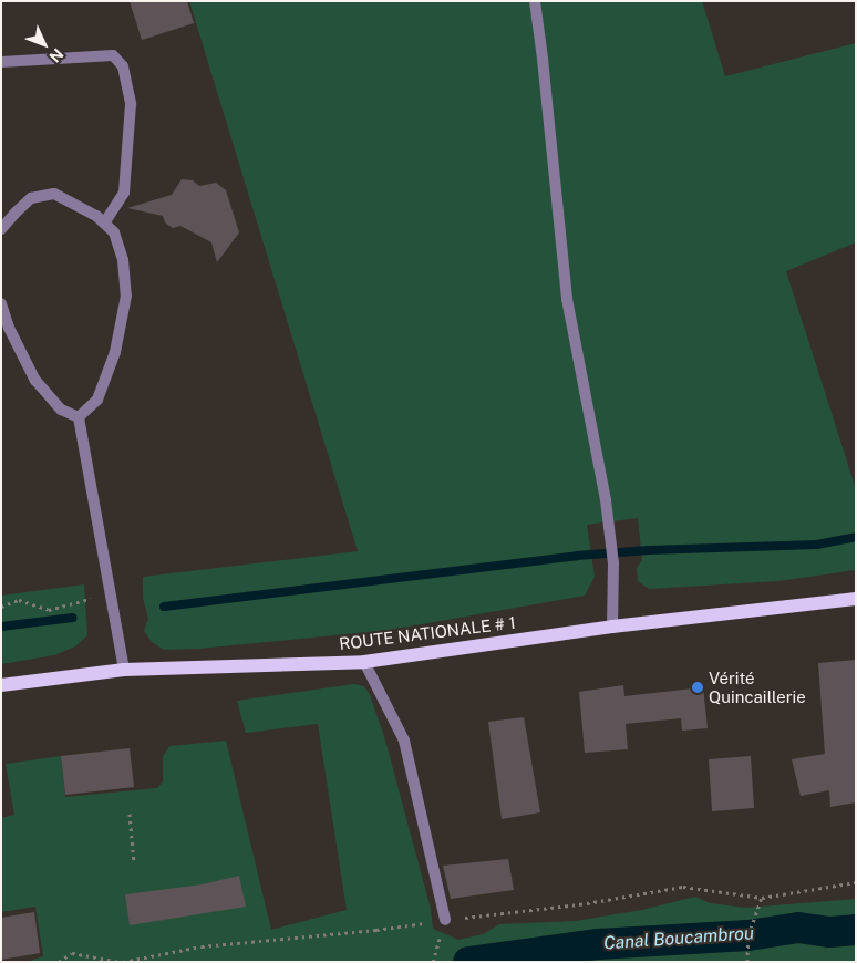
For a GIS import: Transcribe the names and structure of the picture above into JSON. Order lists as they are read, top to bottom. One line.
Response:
{"streets":{"main road":["ROUTE NATIONALE # 1"]},"water":["Canal Boucambrou"],"places":["Vérité Quincaillerie"],"north":"bottom right"}
